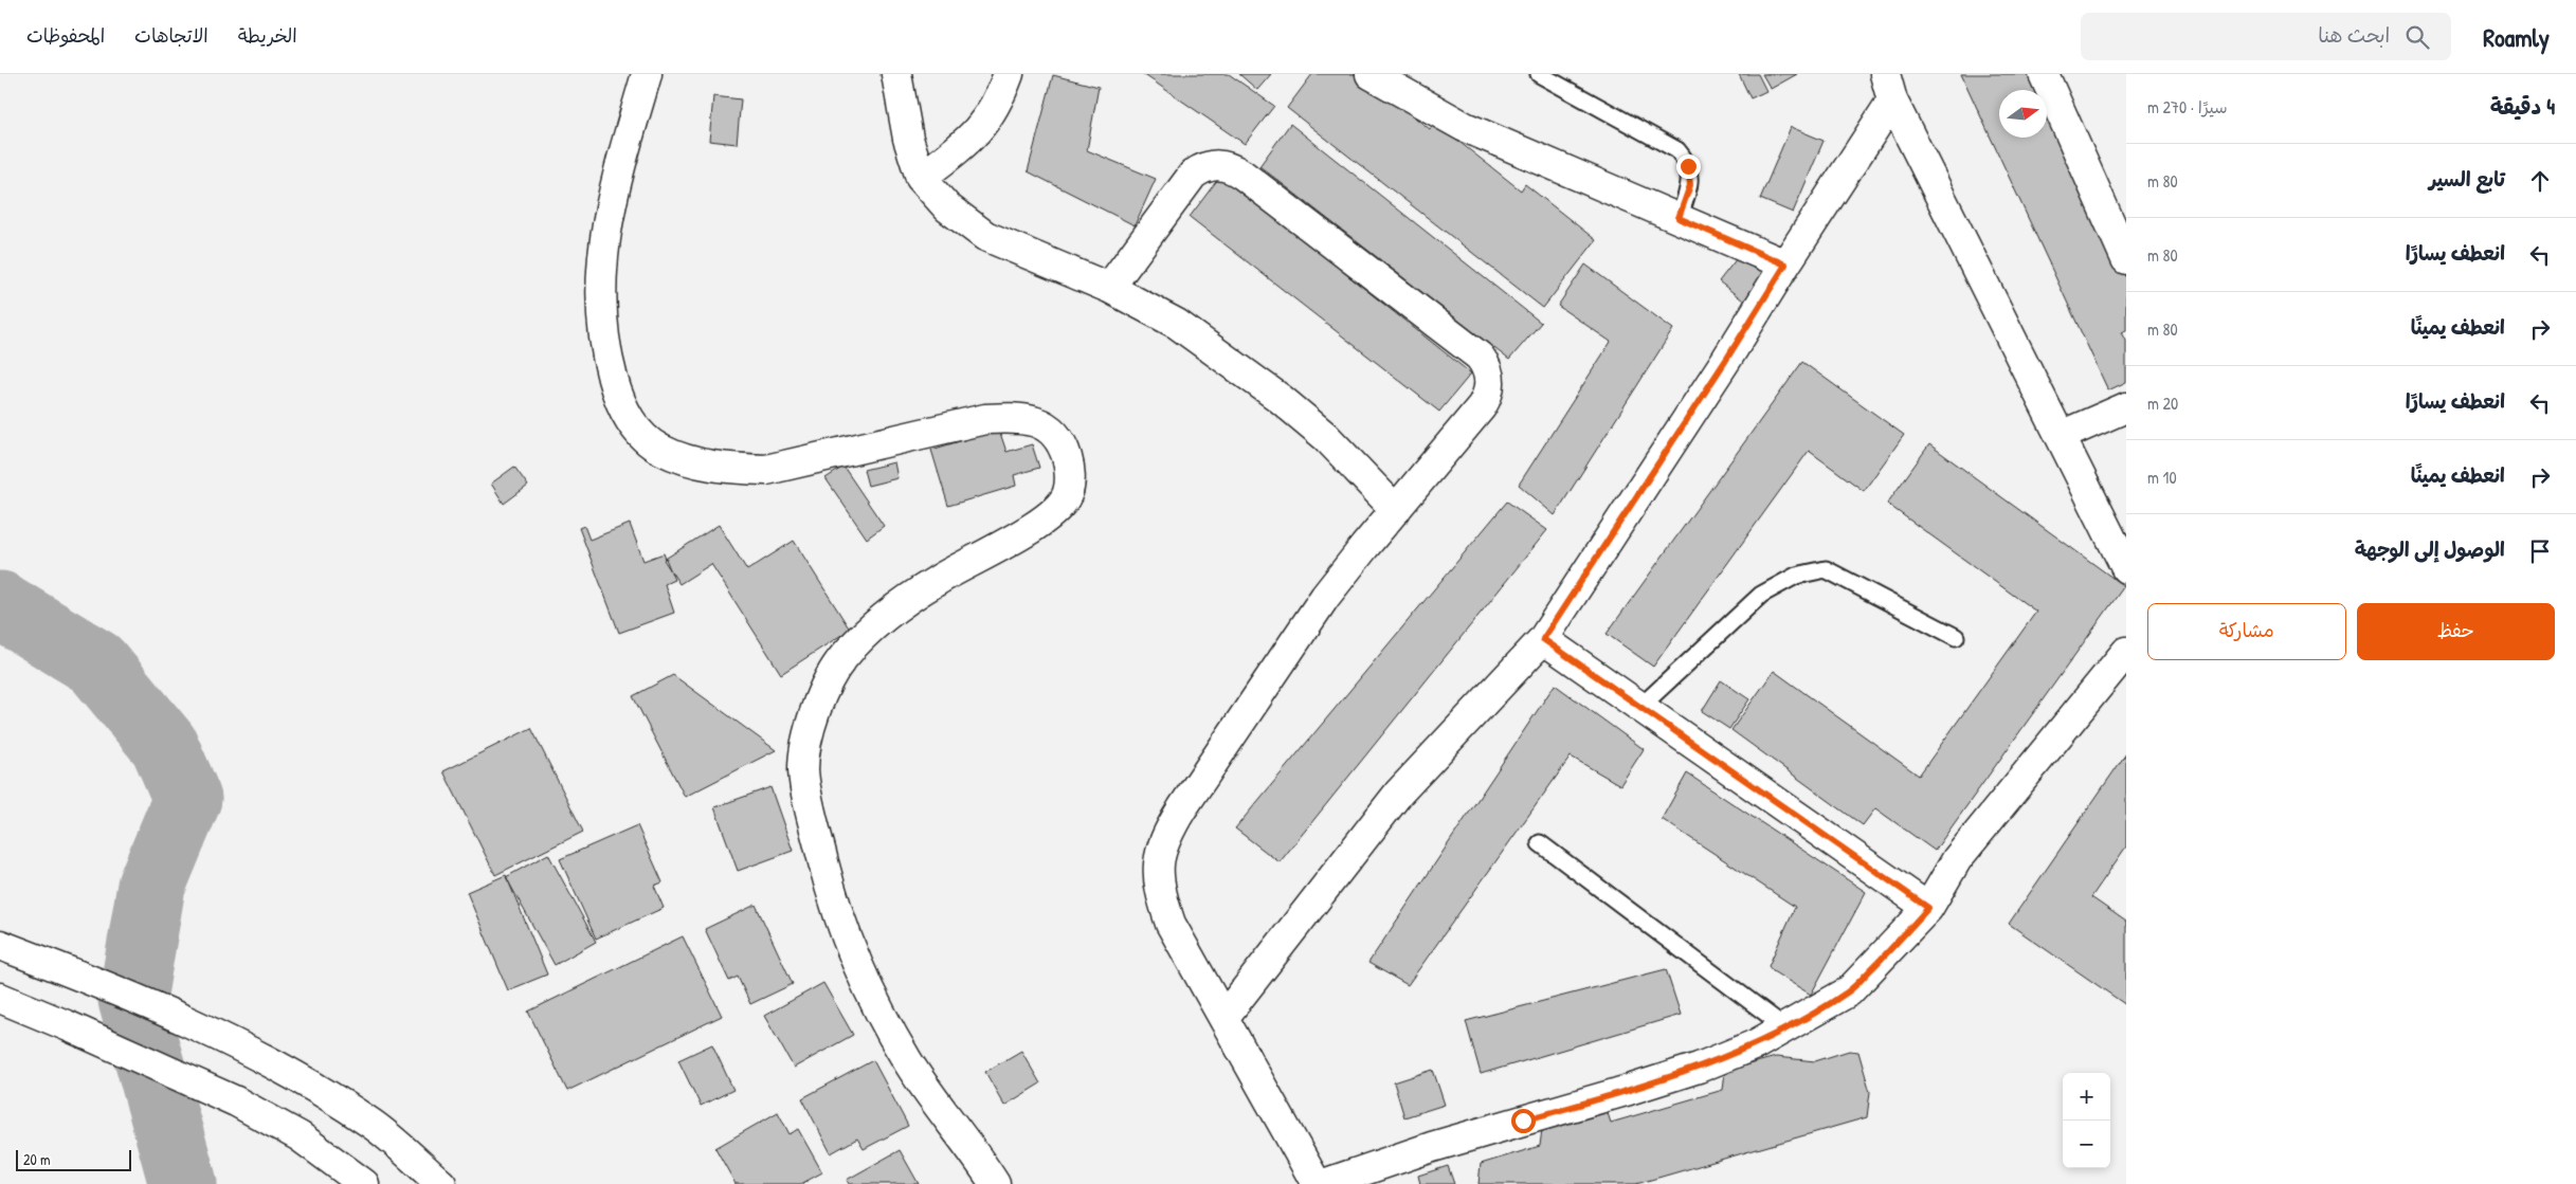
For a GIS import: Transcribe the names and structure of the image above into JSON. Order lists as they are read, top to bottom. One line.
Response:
{"scale_bar":"20 m","north":"right","page":{"header":"Roamly","search":"ابحث هنا","nav":["الخريطة","الاتجاهات","المحفوظات"],"heading":["4 دقيقة","سيرًا · 270 m"],"list":[["تابع السير","80 m"],["انعطف يسارًا","80 m"],["انعطف يمينًا","80 m"],["انعطف يسارًا","20 m"],["انعطف يمينًا","10 m"],"الوصول إلى الوجهة"],"buttons":["حفظ","مشاركة"],"map_buttons":["+","−"],"scale":"20 m"}}
